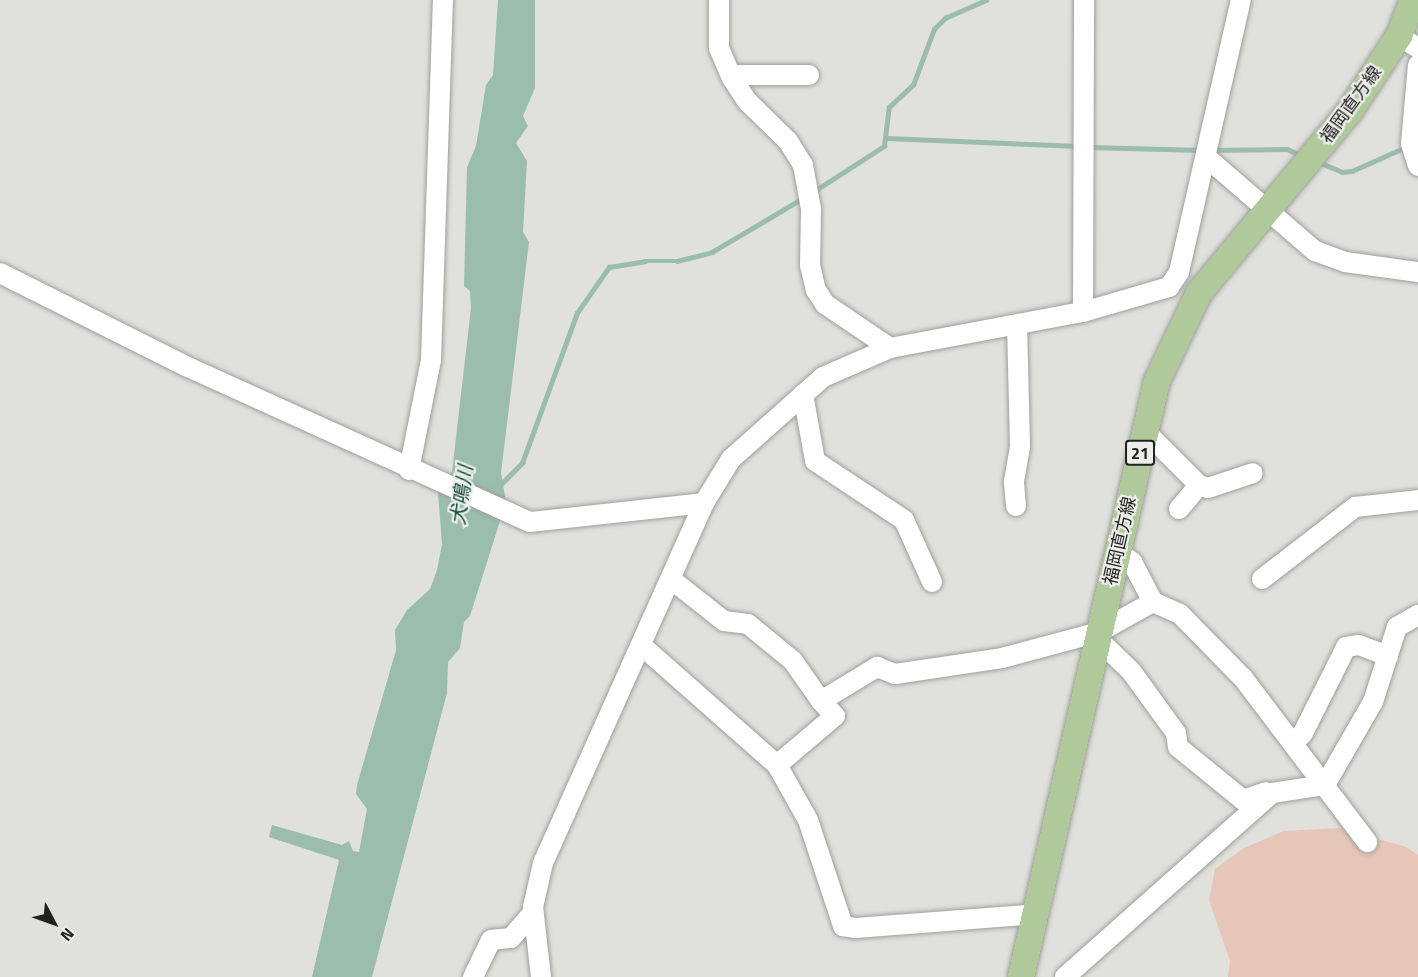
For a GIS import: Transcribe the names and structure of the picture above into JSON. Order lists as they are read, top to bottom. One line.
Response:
{"streets":{"main road":["福岡直方線","21"]},"water":["犬鳴川"],"north":"bottom right"}
